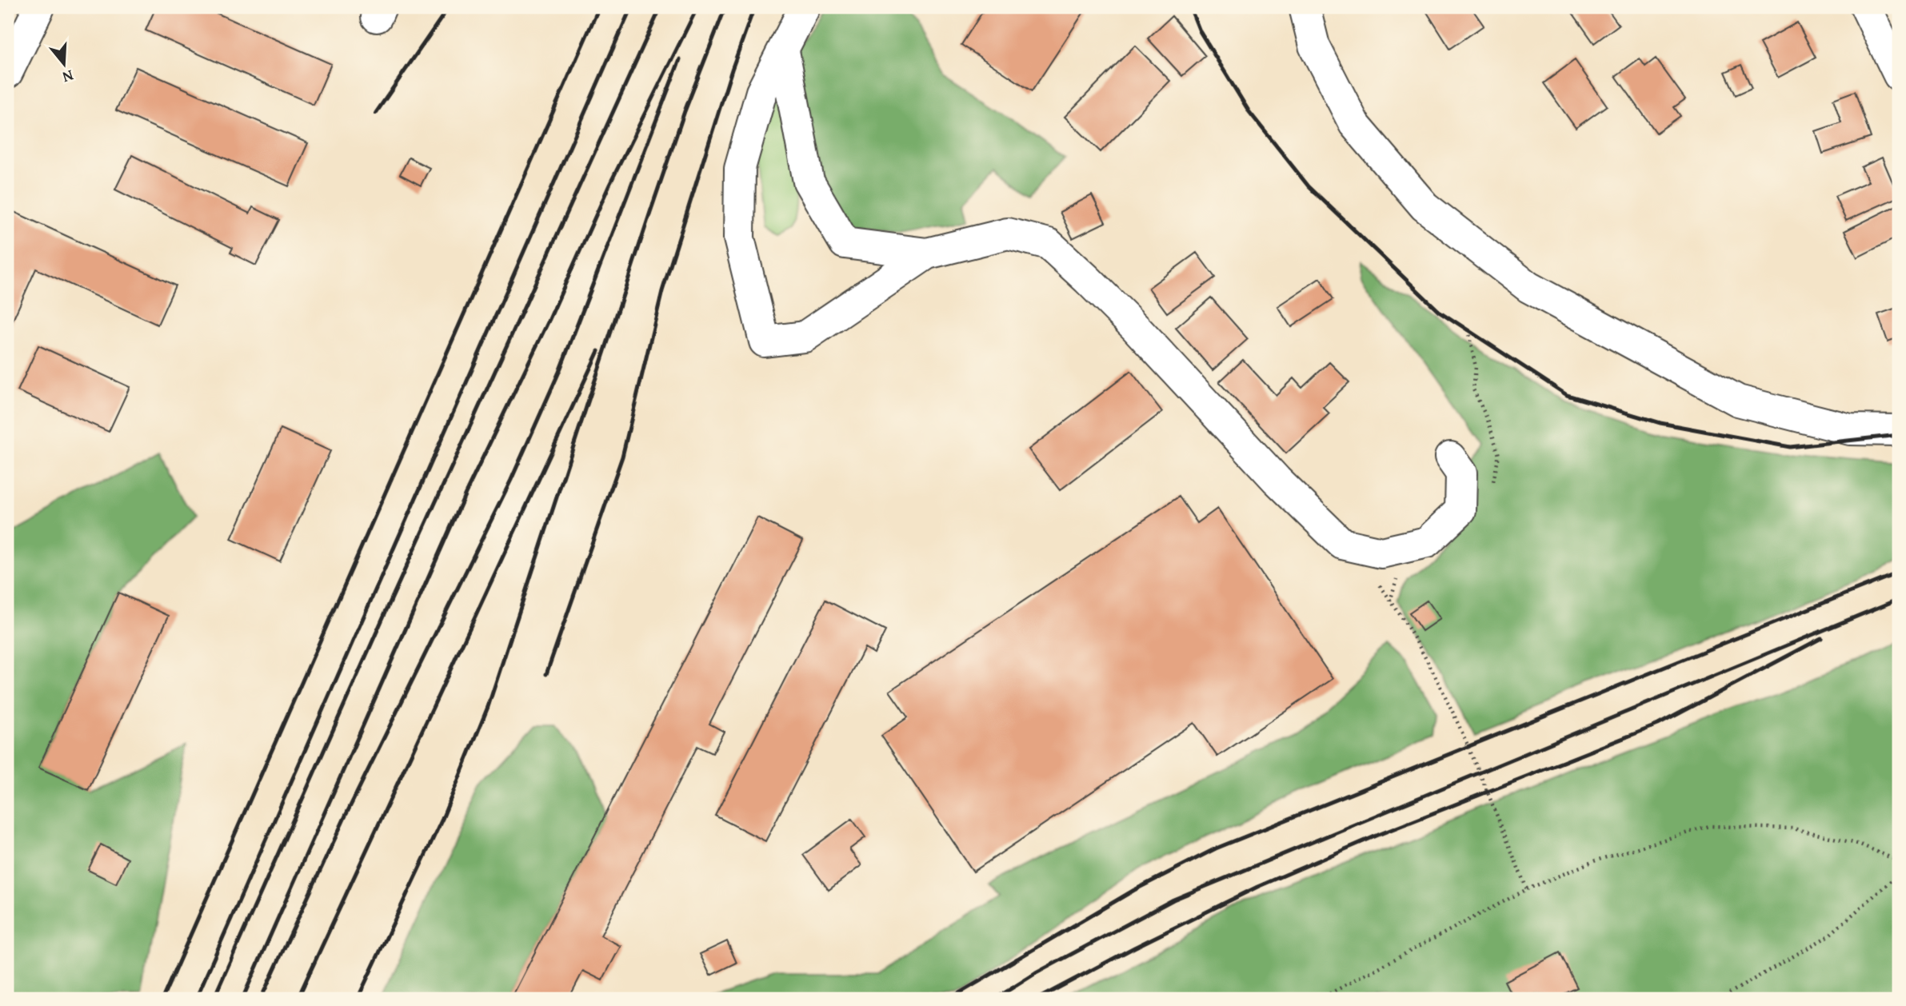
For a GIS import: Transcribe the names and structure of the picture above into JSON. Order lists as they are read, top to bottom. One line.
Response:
{"north":"bottom"}
